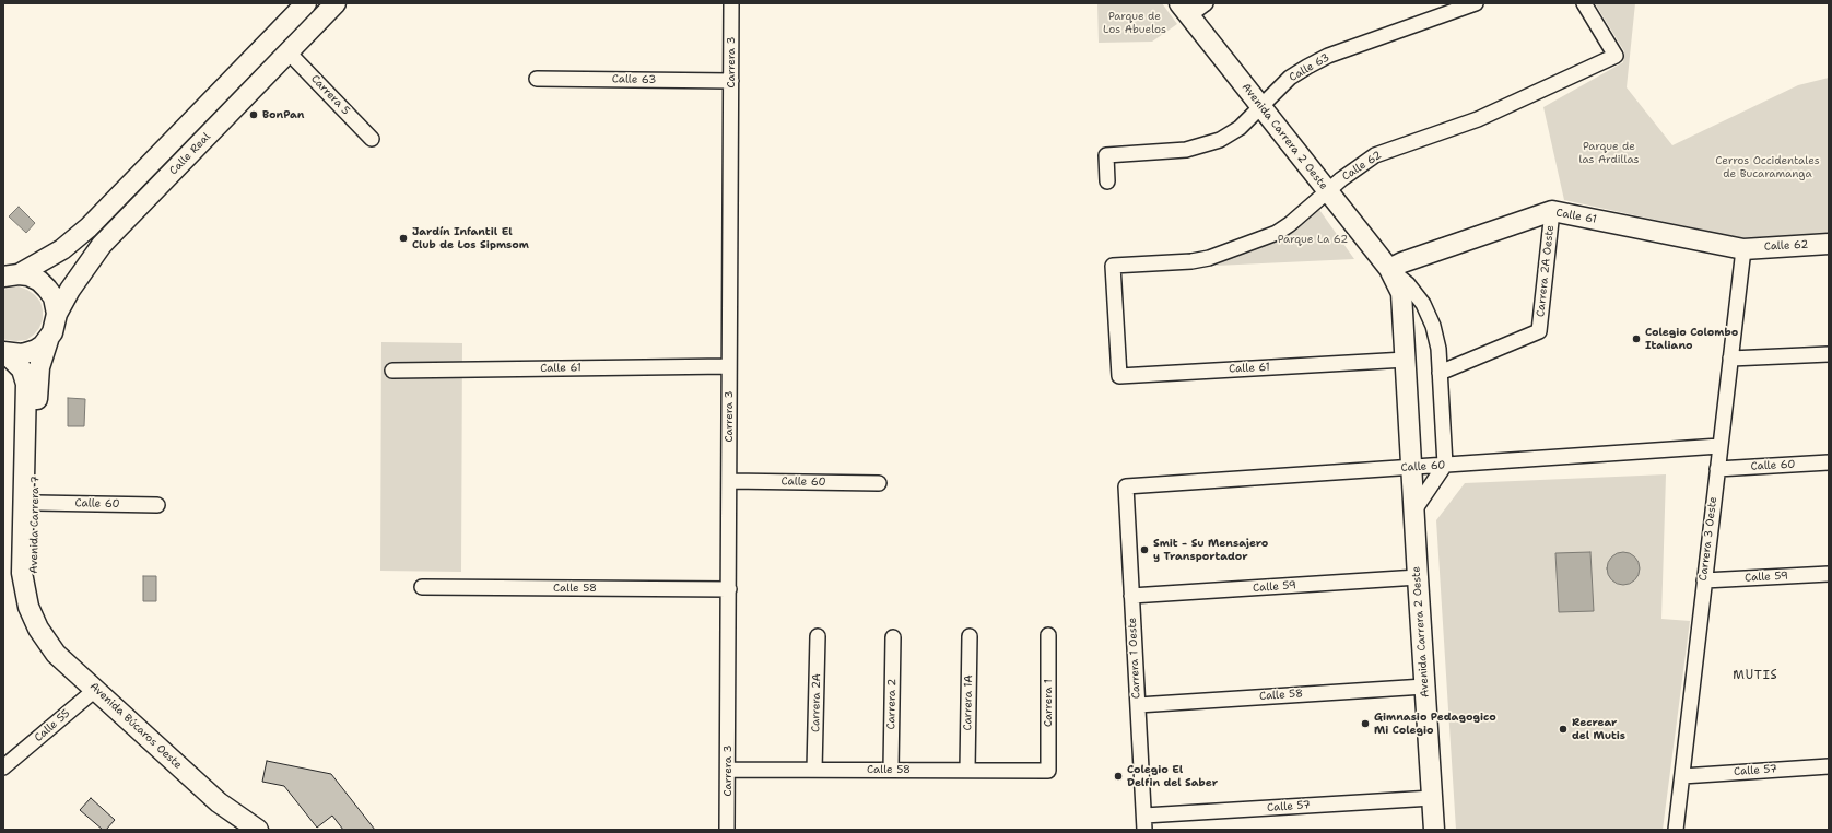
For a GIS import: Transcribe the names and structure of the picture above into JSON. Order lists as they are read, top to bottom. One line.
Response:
{"streets":{"main road":["Avenida Carrera 2 Oeste","Calle Real","Calle 62","Calle 61","Avenida Carrera 7","Avenida Búcaros Oeste"],"street":["Carrera 3","Calle 63","Carrera 5","Carrera 2A Oeste","Calle 60","Carrera 3 Oeste","Calle 59","Calle 58","Carrera 1 Oeste","Carrera 2A","Carrera 1A","Carrera 1","Carrera 2","Calle 55","Calle 57"]},"crossings":[["Carrera 3","Calle 63"],["Carrera 3","Calle 61"],["Carrera 3","Calle 60"],["Carrera 3","Calle 58"],["Calle 63","Avenida Carrera 2 Oeste"],["Carrera 5","Calle Real"],["Avenida Carrera 2 Oeste","Calle 62"],["Avenida Carrera 2 Oeste","Calle 61"],["Avenida Carrera 2 Oeste","Carrera 2A Oeste"],["Avenida Carrera 2 Oeste","Calle 60"],["Avenida Carrera 2 Oeste","Calle 59"],["Avenida Carrera 2 Oeste","Calle 58"],["Avenida Carrera 2 Oeste","Calle 57"],["Calle Real","Avenida Carrera 7"],["Calle 62","Calle 61"],["Calle 62","Carrera 3 Oeste"],["Calle 61","Carrera 2A Oeste"],["Calle 61","Carrera 3 Oeste"],["Calle 60","Avenida Carrera 7"],["Calle 60","Carrera 3 Oeste"],["Calle 60","Carrera 1 Oeste"],["Avenida Carrera 7","Avenida Búcaros Oeste"],["Carrera 3 Oeste","Calle 59"],["Carrera 3 Oeste","Calle 57"],["Calle 59","Carrera 1 Oeste"],["Calle 58","Carrera 1 Oeste"],["Calle 58","Carrera 2A"],["Calle 58","Carrera 1A"],["Calle 58","Carrera 1"],["Calle 58","Carrera 2"],["Carrera 1 Oeste","Calle 57"],["Calle 55","Avenida Búcaros Oeste"]],"districts":["MUTIS"],"parks":["Parque de Los Abuelos","Parque de las Ardillas","Cerros Occidentales de Bucaramanga","Parque La 62"],"places":["BonPan","Jardín Infantil El Club de Los Sipmsom","Colegio Colombo Italiano","Smit - Su Mensajero y Transportador","Gimnasio Pedagogico Mi Colegio","Recrear del Mutis","Colegio El Delfin del Saber"]}
